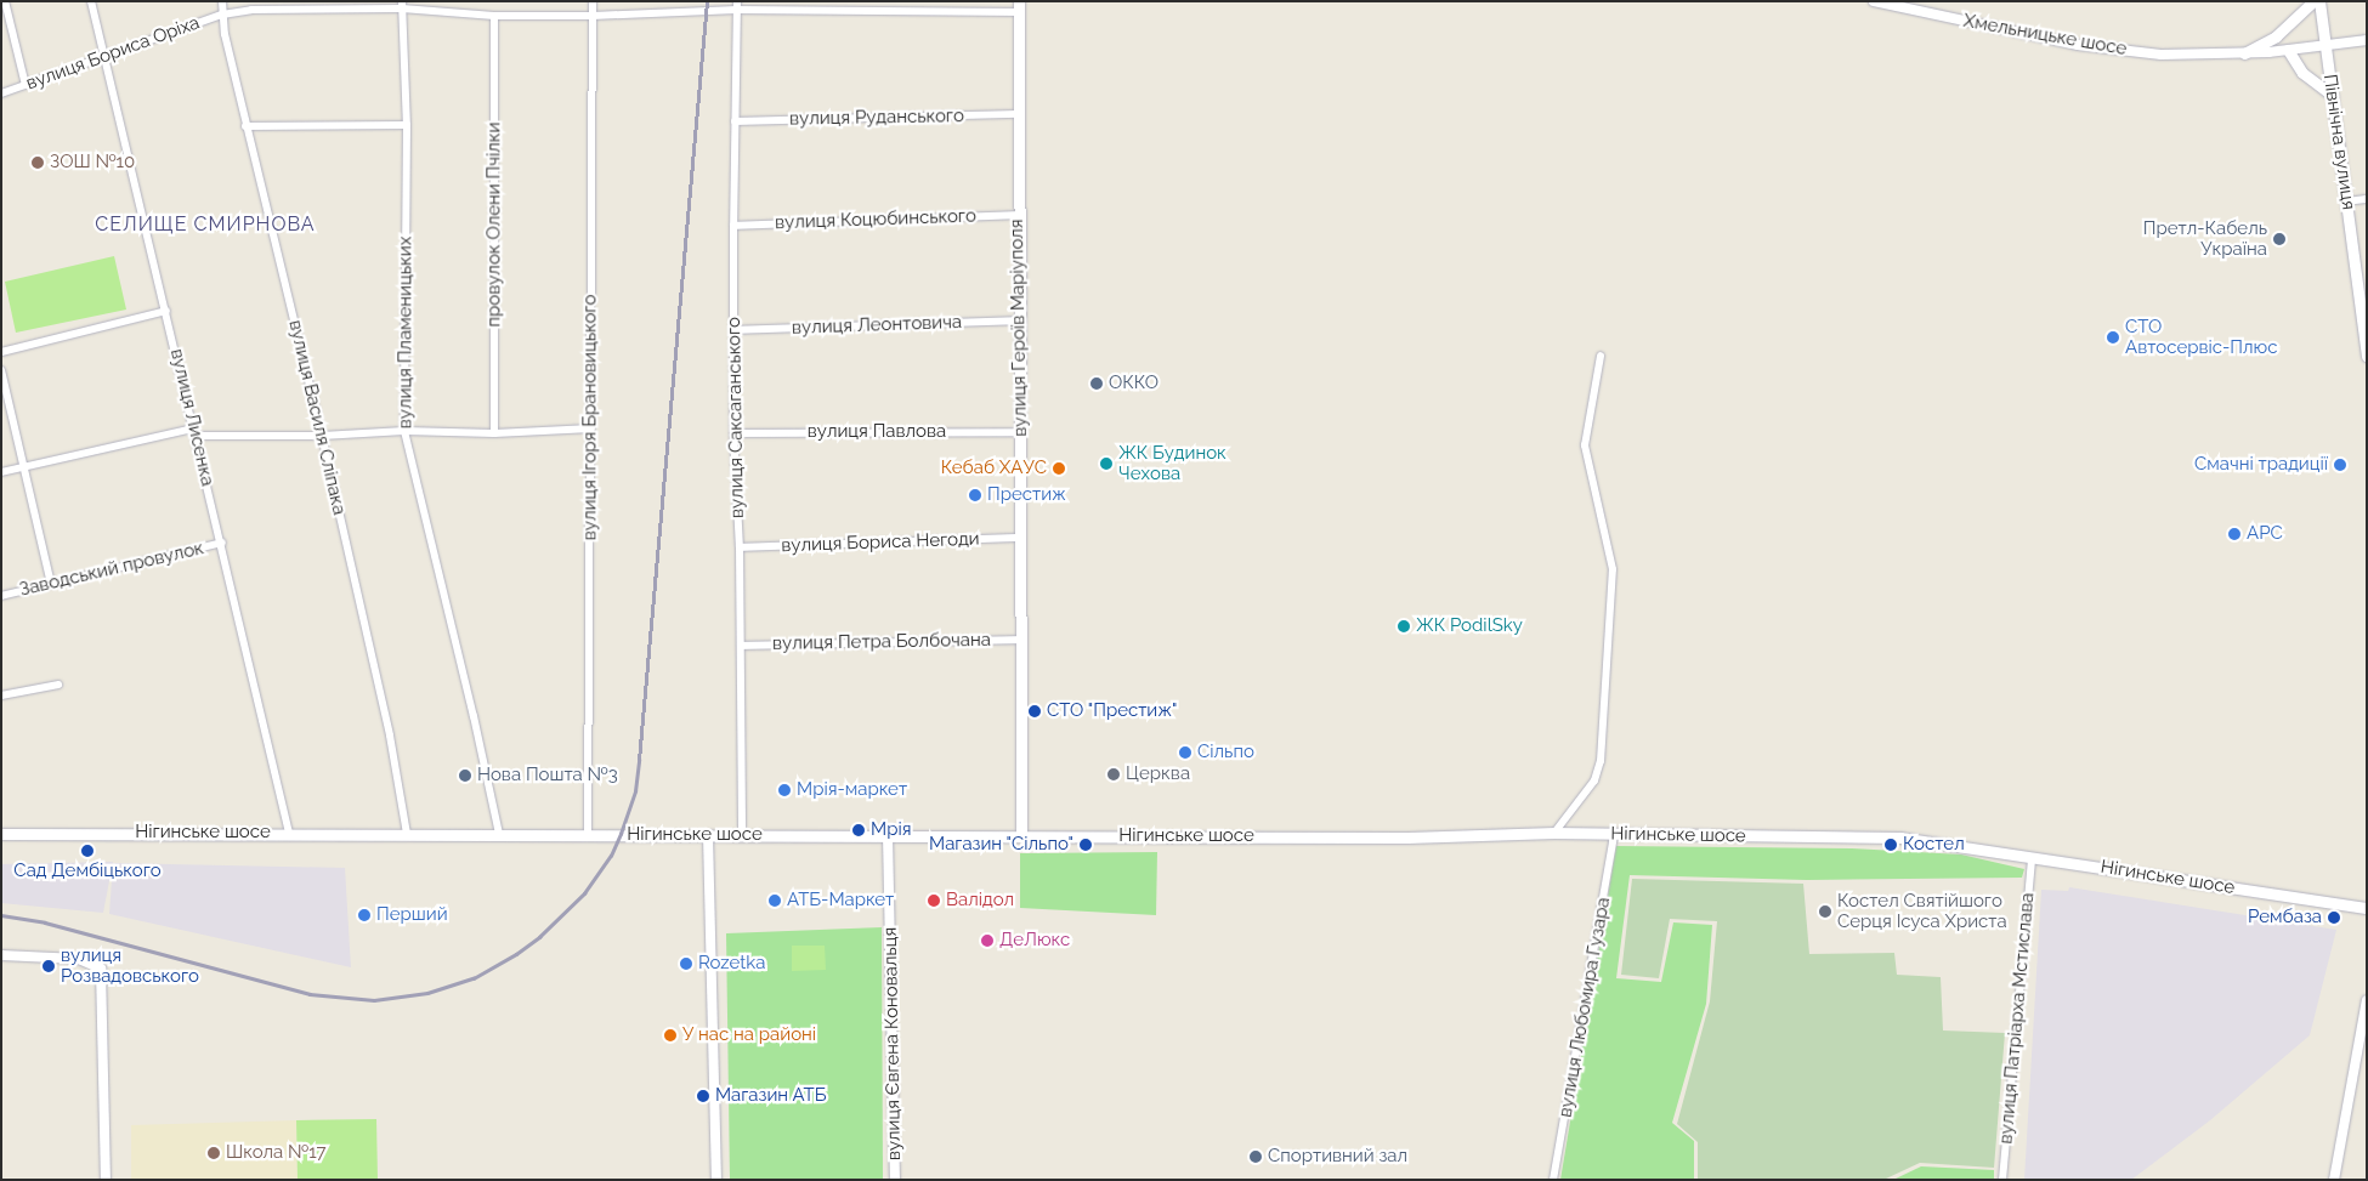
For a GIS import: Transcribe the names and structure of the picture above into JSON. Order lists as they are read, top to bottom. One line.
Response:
{"streets":{"main road":["Північна вулиця","вулиця Героїв Маріуполя","Нігинське шосе"],"street":["Хмельницьке шосе","вулиця Бориса Оріха","вулиця Руданського","вулиця Коцюбинського","провулок Олени Пчілки","вулиця Леонтовича","вулиця Пламеницьких","вулиця Лисенка","вулиця Василя Сліпака","вулиця Ігоря Брановицького","вулиця Саксаганського","вулиця Павлова","вулиця Бориса Негоди","Заводський провулок","вулиця Петра Болбочана","вулиця Любомира Гузара","вулиця Патріарха Мстислава","вулиця Євгена Коновальця"]},"crossings":[["Хмельницьке шосе","Північна вулиця"],["вулиця Бориса Оріха","провулок Олени Пчілки"],["вулиця Бориса Оріха","вулиця Пламеницьких"],["вулиця Бориса Оріха","вулиця Лисенка"],["вулиця Бориса Оріха","вулиця Василя Сліпака"],["вулиця Бориса Оріха","вулиця Ігоря Брановицького"],["вулиця Бориса Оріха","вулиця Саксаганського"],["вулиця Руданського","вулиця Героїв Маріуполя"],["вулиця Руданського","вулиця Саксаганського"],["вулиця Коцюбинського","вулиця Героїв Маріуполя"],["вулиця Коцюбинського","вулиця Саксаганського"],["вулиця Леонтовича","вулиця Героїв Маріуполя"],["вулиця Леонтовича","вулиця Саксаганського"],["вулиця Героїв Маріуполя","вулиця Павлова"],["вулиця Героїв Маріуполя","вулиця Бориса Негоди"],["вулиця Героїв Маріуполя","вулиця Петра Болбочана"],["вулиця Героїв Маріуполя","Нігинське шосе"],["вулиця Пламеницьких","Нігинське шосе"],["вулиця Лисенка","Заводський провулок"],["вулиця Лисенка","Нігинське шосе"],["вулиця Василя Сліпака","Нігинське шосе"],["вулиця Ігоря Брановицького","Нігинське шосе"],["вулиця Саксаганського","вулиця Павлова"],["вулиця Саксаганського","вулиця Бориса Негоди"],["вулиця Саксаганського","вулиця Петра Болбочана"],["вулиця Саксаганського","Нігинське шосе"],["Нігинське шосе","вулиця Любомира Гузара"],["Нігинське шосе","вулиця Патріарха Мстислава"],["Нігинське шосе","вулиця Євгена Коновальця"]],"districts":["СЕЛИЩЕ СМИРНОВА"],"places":["ЗОШ №10","Претл-Кабель Україна","СТО Автосервіс-Плюс","ОККО","ЖК Будинок Чехова","Смачні традиції","Кебаб ХАУС","Престиж","АРС","ЖК PodilSky","СТО \"Престиж\"","Сільпо","Церква","Нова Пошта №3","Мрія-маркет","Мрія","Магазин \"Сільпо\"","Костел","Сад Дембіцького","АТБ-Маркет","Валідол","Костел Святійшого Серця Ісуса Христа","Перший","Рембаза","ДеЛюкс","Rozetka","вулиця Розвадовського","У нас на районі","Магазин АТБ","Школа №17","Спортивний зал"]}
